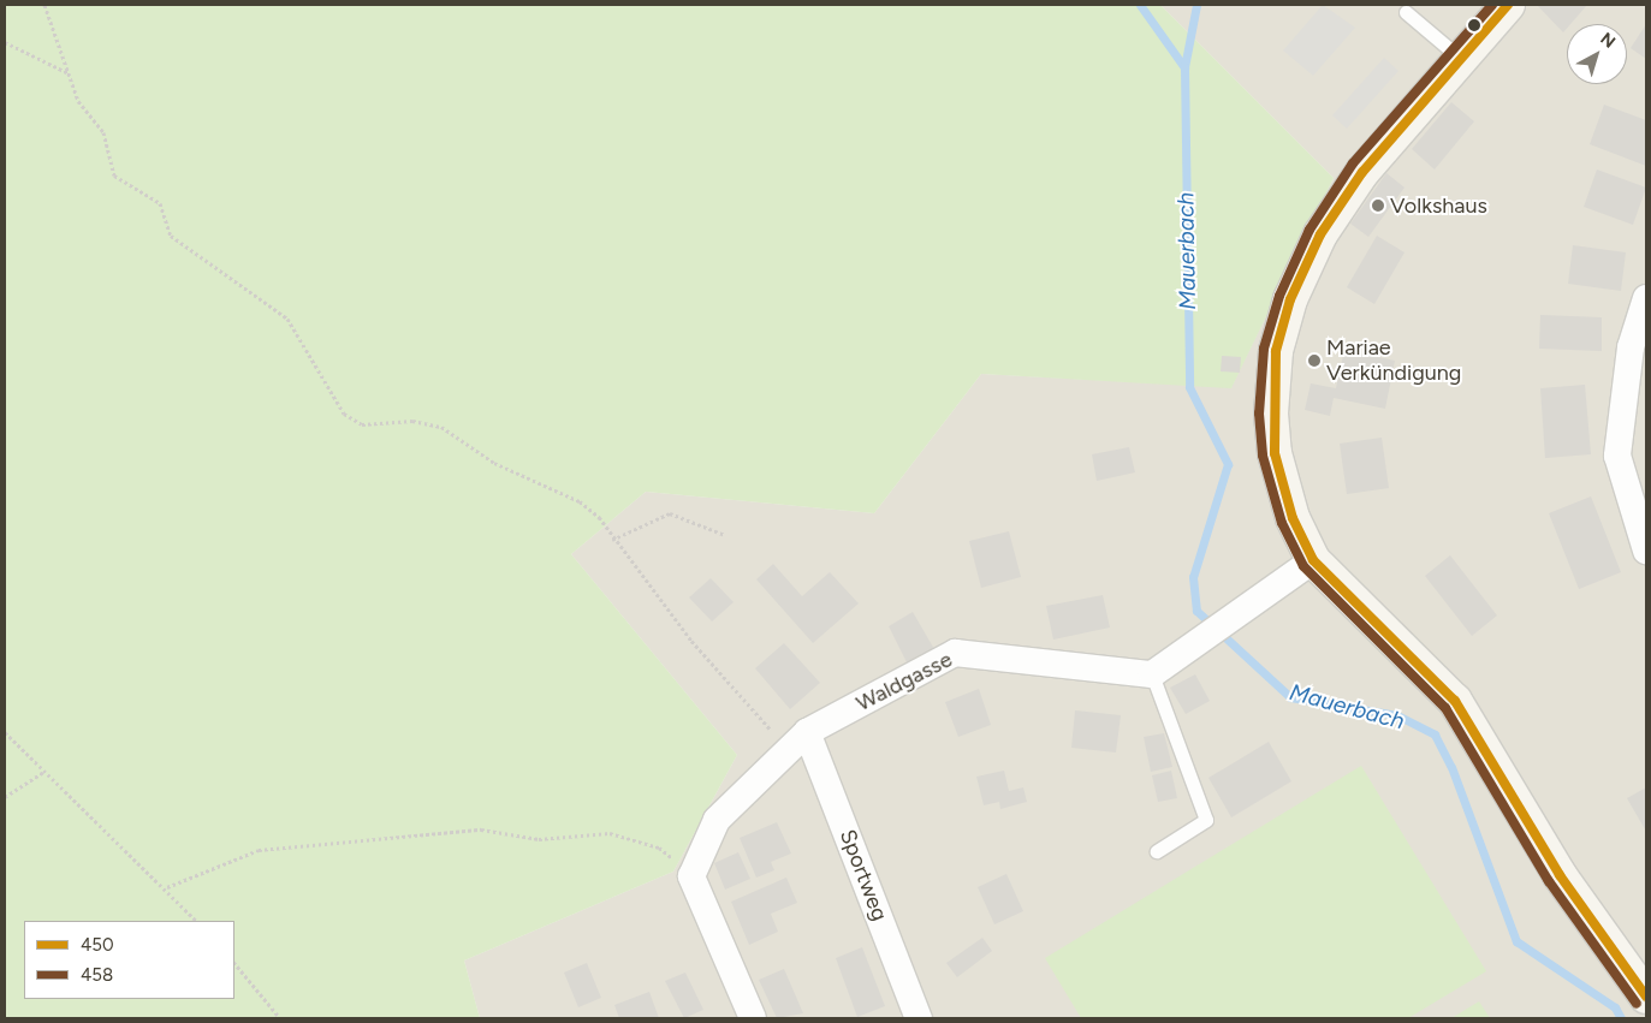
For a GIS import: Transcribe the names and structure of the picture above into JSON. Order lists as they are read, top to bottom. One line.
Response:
{"streets":{"street":["Waldgasse","Sportweg"]},"crossings":[["Waldgasse","Sportweg"]],"water":["Mauerbach"],"places":["Volkshaus","Mariae Verkündigung"],"lines":["transit line 450","transit line 458"],"legend":["450","458"],"north":"top right"}
